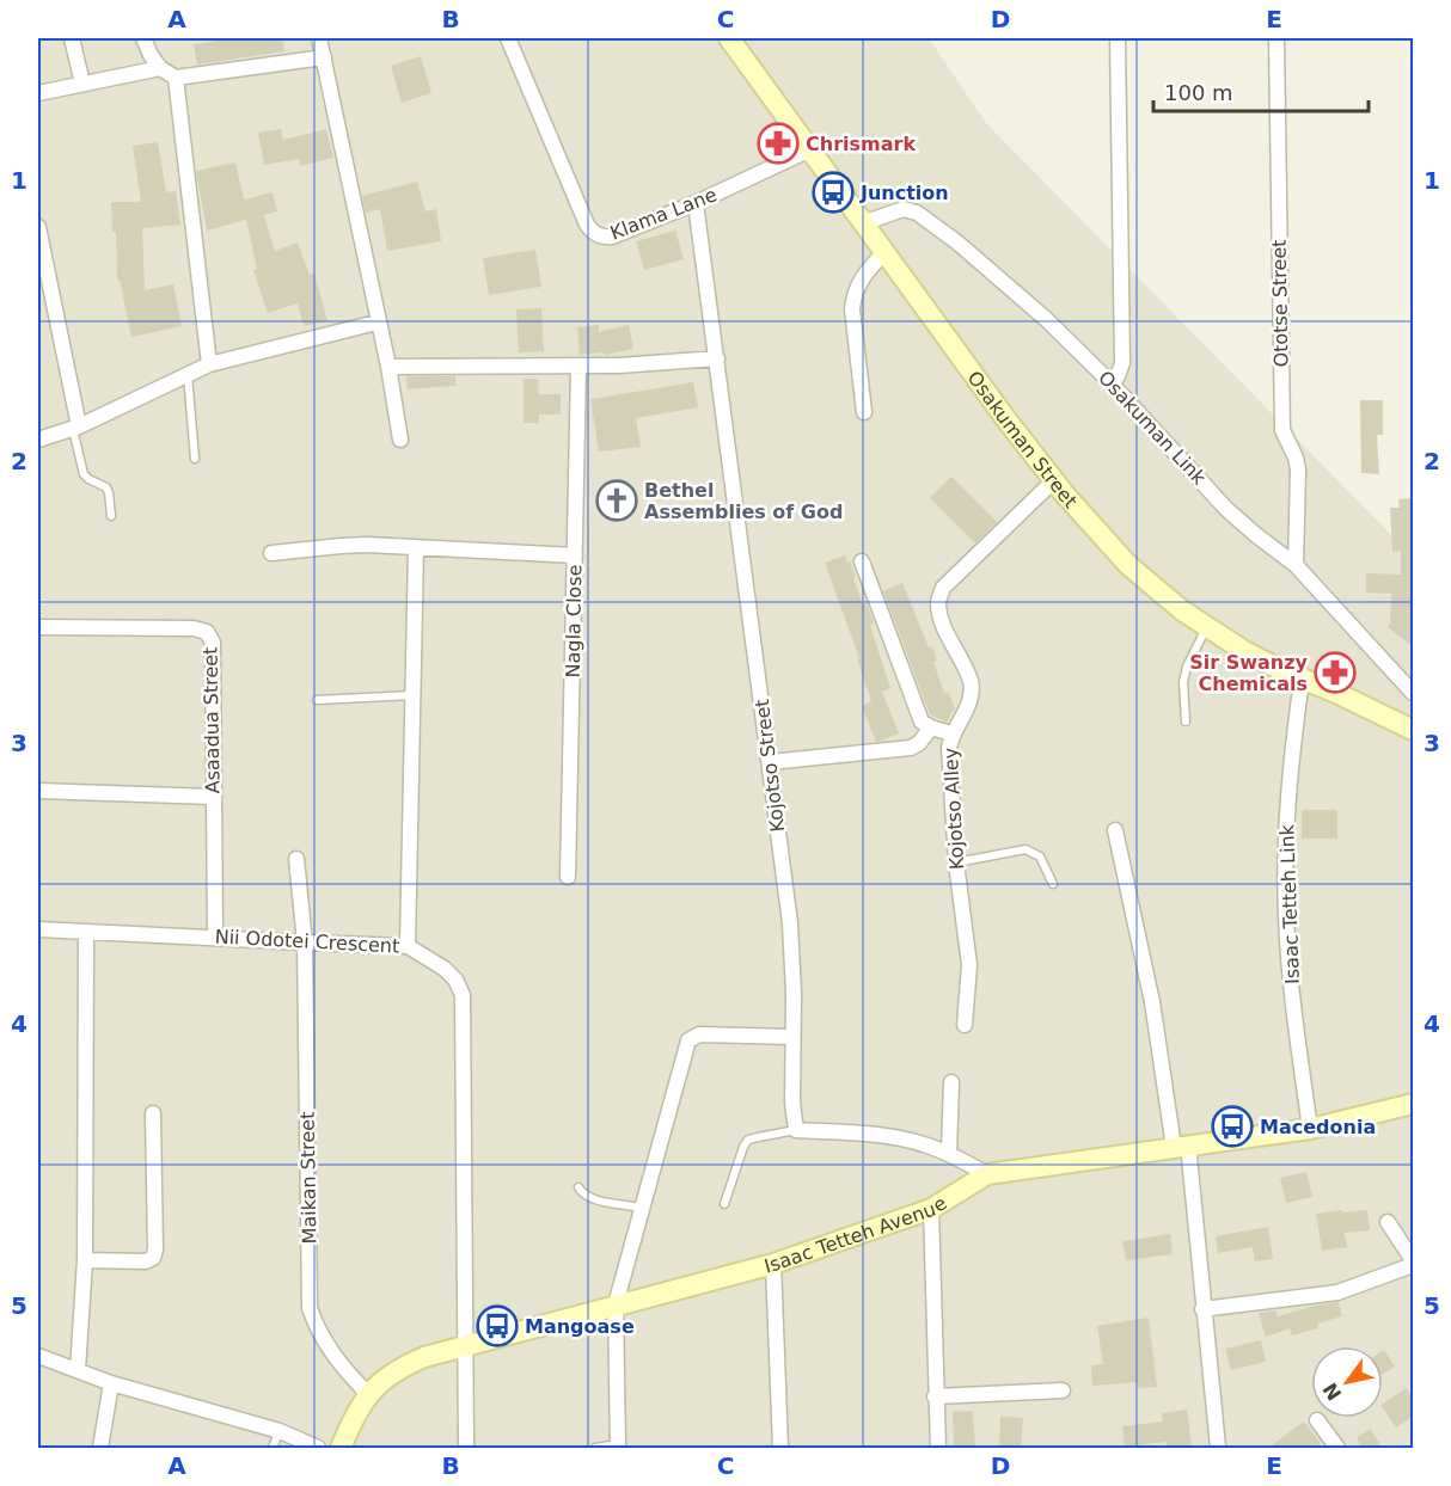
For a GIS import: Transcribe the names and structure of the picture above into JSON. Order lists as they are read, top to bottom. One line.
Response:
{"streets":{"street":["Klama Lane","Ototse Street","Osakuman Link","Osakuman Street","Nagla Close","Asaadua Street","Kojotso Street","Kojotso Alley","Isaac Tetteh Link","Nii Odotei Crescent","Maikan Street","Isaac Tetteh Avenue"]},"crossings":[["Klama Lane","Osakuman Street"],["Klama Lane","Kojotso Street"],["Ototse Street","Osakuman Link"],["Osakuman Link","Osakuman Street"],["Osakuman Street","Kojotso Alley"],["Osakuman Street","Isaac Tetteh Link"],["Asaadua Street","Nii Odotei Crescent"],["Isaac Tetteh Link","Isaac Tetteh Avenue"],["Nii Odotei Crescent","Maikan Street"],["Nii Odotei Crescent","Isaac Tetteh Avenue"],["Maikan Street","Isaac Tetteh Avenue"]],"places":{"pharmacy":["Chrismark","Sir Swanzy Chemicals"],"bus stop":["Junction","Macedonia","Mangoase"],"church":["Bethel Assemblies of God"]},"scale_bar":"100 m","north":"bottom left","grid":{"columns":["A","B","C","D","E"],"rows":["1","2","3","4","5"]}}
